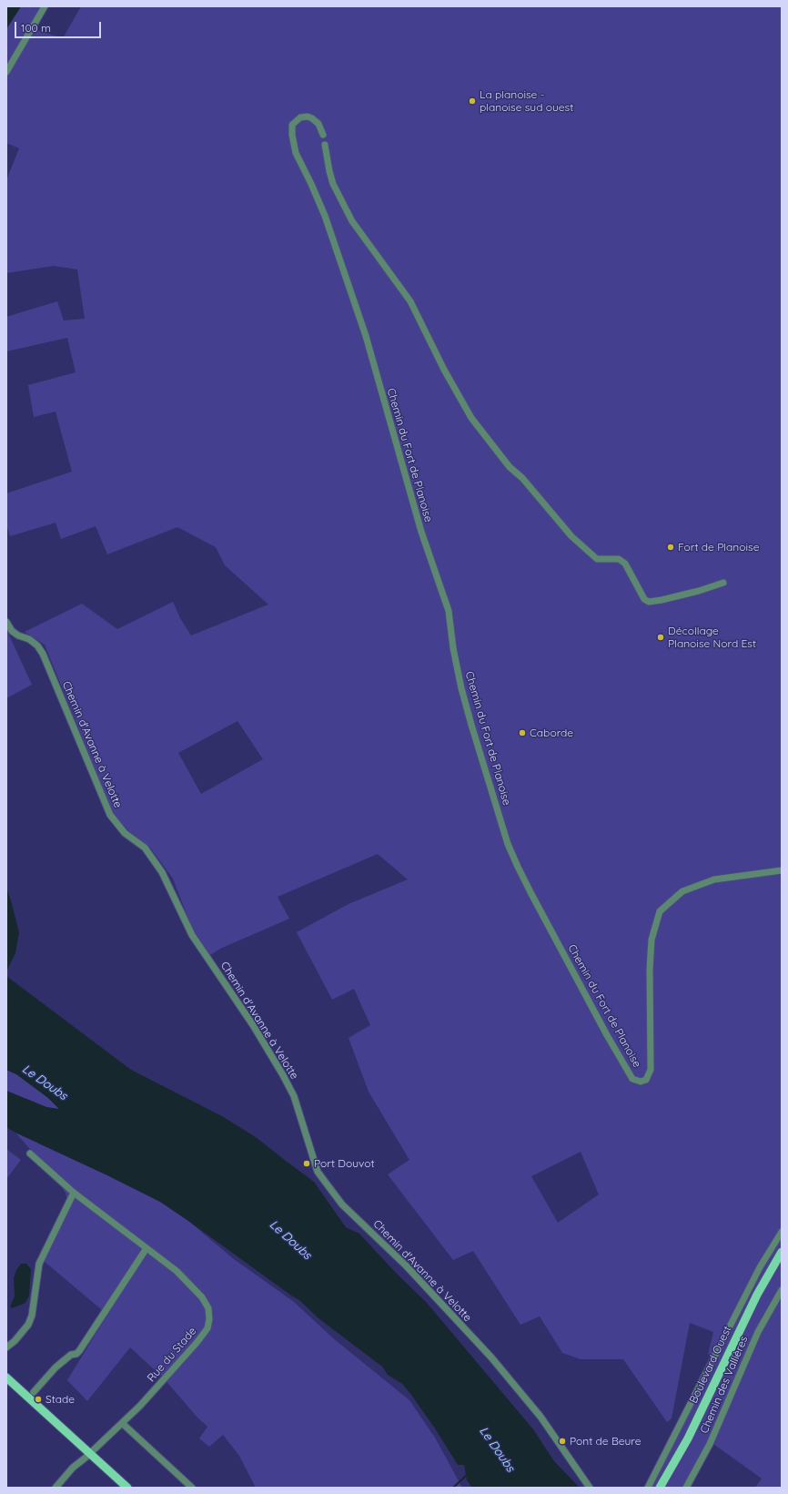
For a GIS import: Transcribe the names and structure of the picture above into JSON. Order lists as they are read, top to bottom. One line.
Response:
{"streets":{"main road":["Boulevard Ouest"],"street":["Chemin du Fort de Planoise","Chemin d'Avanne à Velotte","Rue du Stade","Chemin des Vallières"]},"water":["Le Doubs"],"places":["La planoise - planoise sud ouest","Fort de Planoise","Décollage Planoise Nord Est","Caborde","Port Douvot","Stade","Pont de Beure"],"scale_bar":"100 m"}
